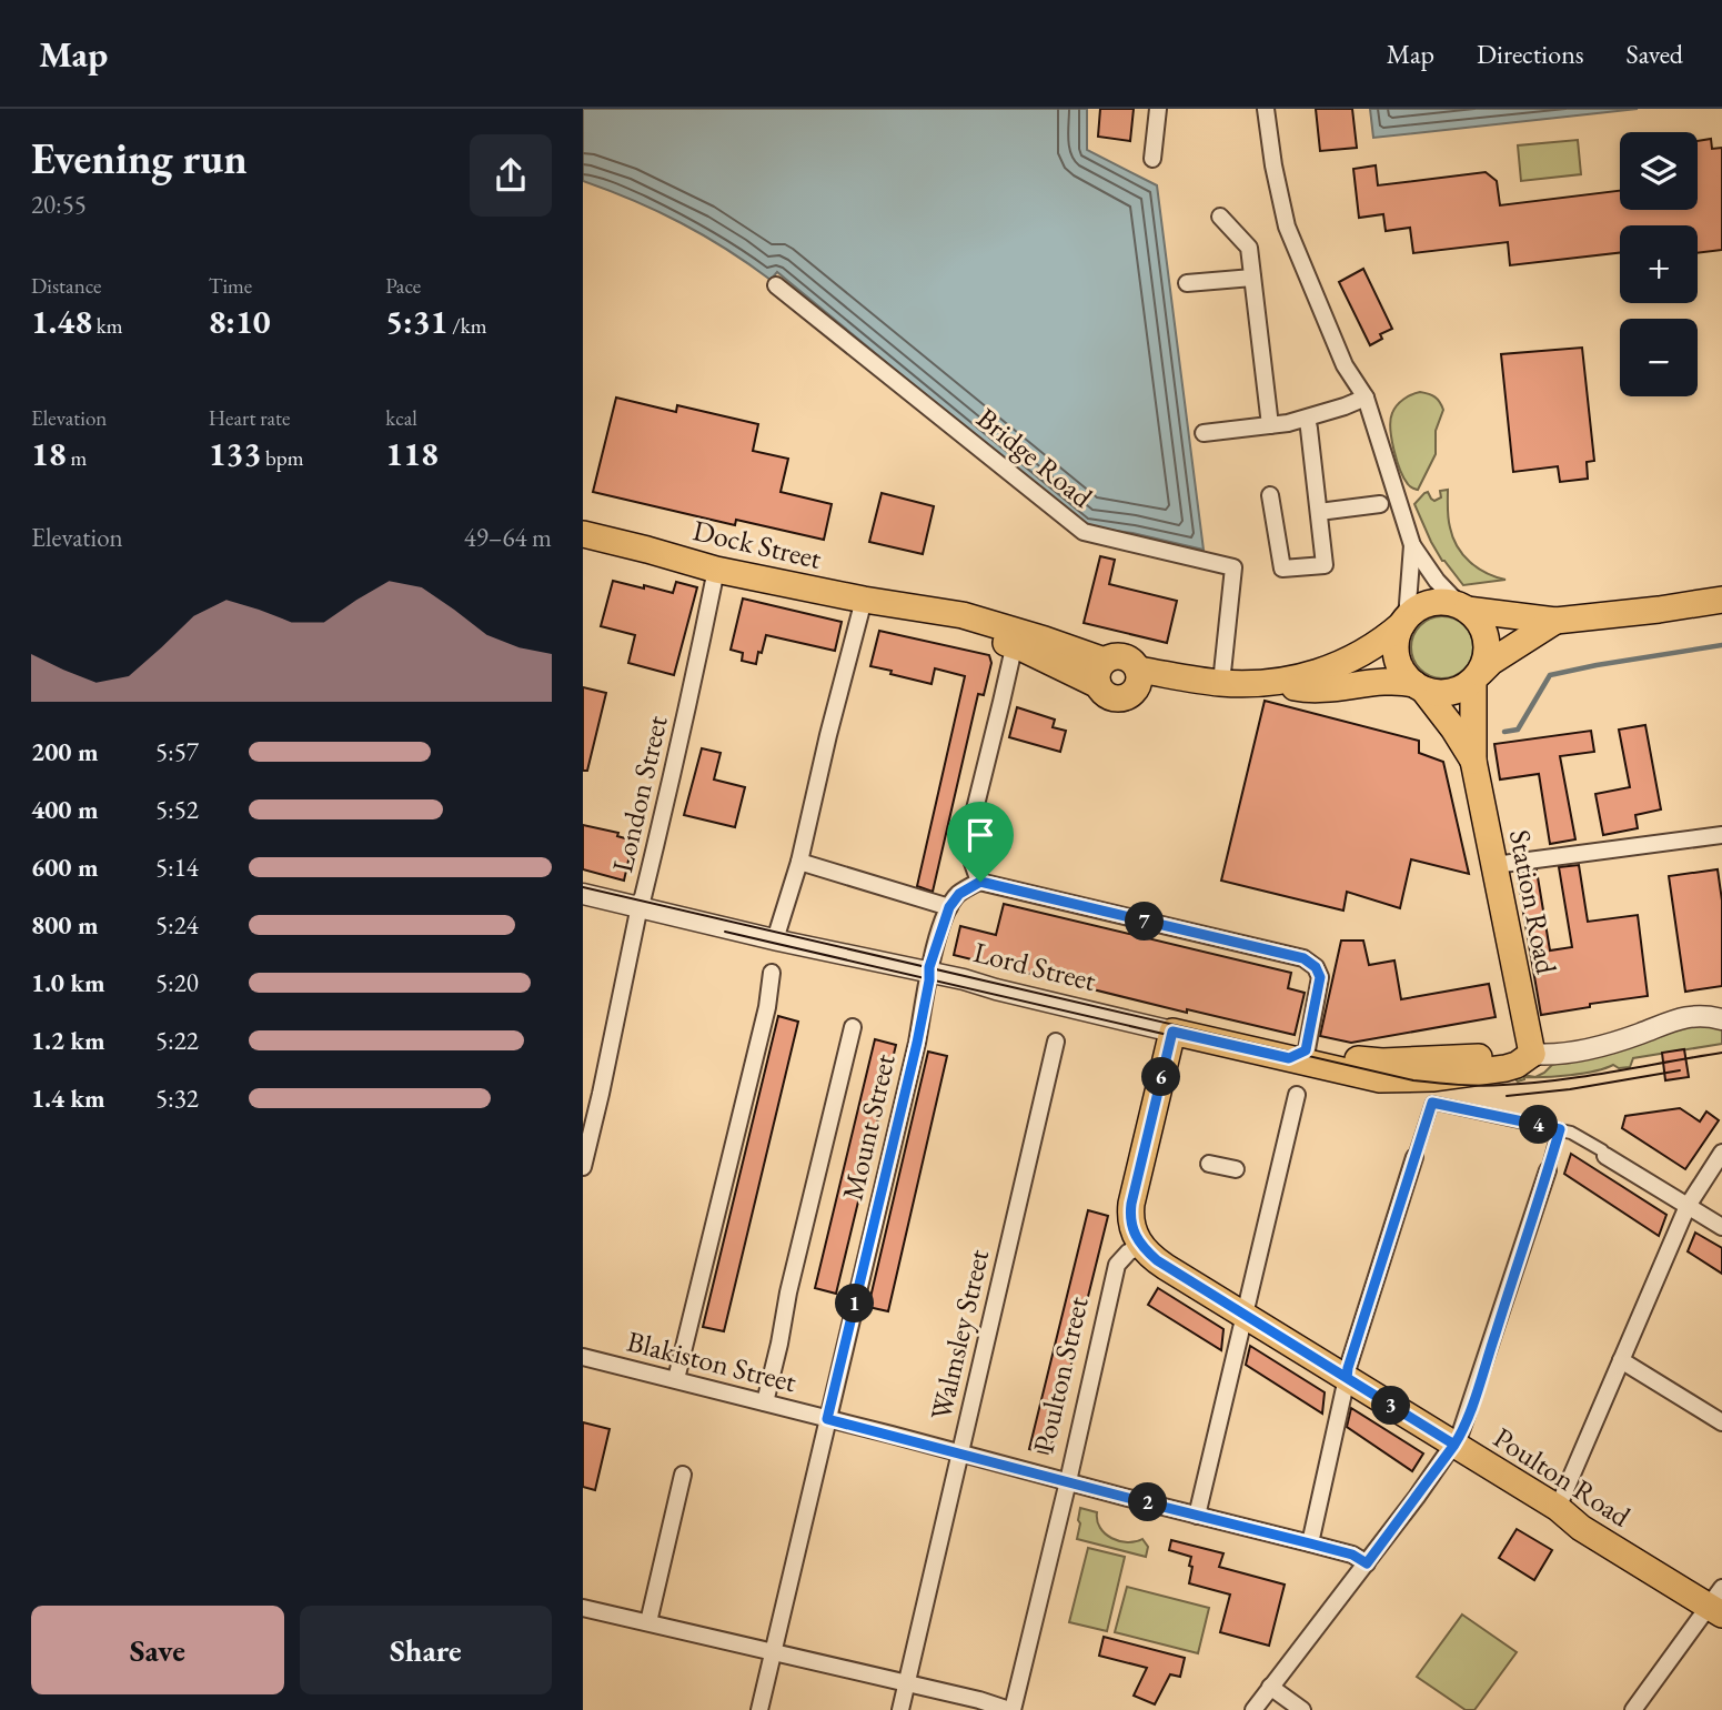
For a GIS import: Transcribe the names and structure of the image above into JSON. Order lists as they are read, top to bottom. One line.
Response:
{"streets":{"main road":["Dock Street","Station Road","Lord Street","Poulton Road"],"street":["Bridge Road","London Street","Mount Street","Walmsley Street","Blakiston Street","Poulton Street"]},"crossings":[["Dock Street","London Street"],["London Street","Lord Street"],["Station Road","Lord Street"],["Lord Street","Mount Street"],["Mount Street","Blakiston Street"],["Walmsley Street","Blakiston Street"],["Blakiston Street","Poulton Street"],["Poulton Street","Poulton Road"]],"page":{"header":"Map","nav":["Map","Directions","Saved"],"heading":["Evening run","20:55"],"map_buttons":["+","−"],"stats":[["Distance","1.48 km"],["Time","8:10"],["Pace","5:31 /km"],["Elevation","18 m"],["Heart rate","133 bpm"],["kcal","118"]],"chart":["Elevation","49–64 m"],"list":[{"name":"200 m","note":"5:57"},{"name":"400 m","note":"5:52"},{"name":"600 m","note":"5:14"},{"name":"800 m","note":"5:24"},{"name":"1.0 km","note":"5:20"},{"name":"1.2 km","note":"5:22"},{"name":"1.4 km","note":"5:32"}],"pins":["7","6","4","1","3","2"],"buttons":["Save","Share"]}}
